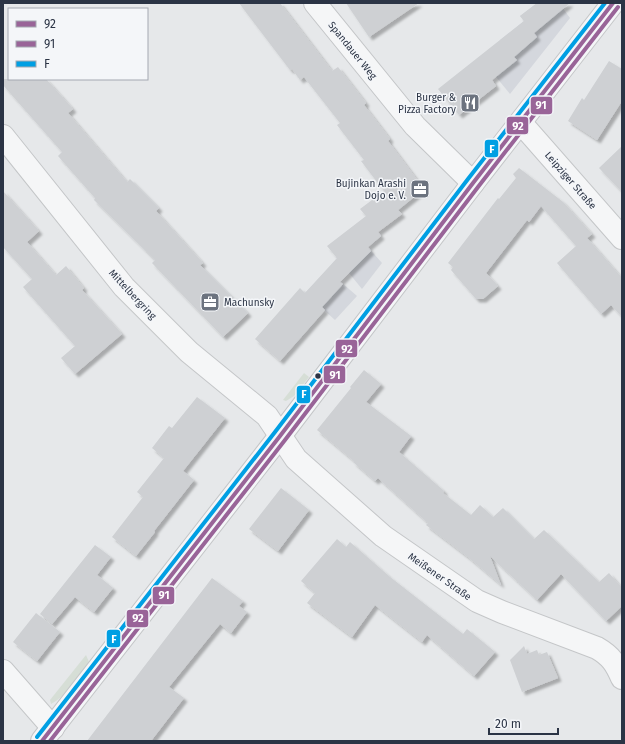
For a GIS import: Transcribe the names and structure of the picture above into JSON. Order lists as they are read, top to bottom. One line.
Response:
{"streets":{"street":["Spandauer Weg","Leipziger Straße","Mittelbergring","Meißener Straße"]},"crossings":[["Mittelbergring","Meißener Straße"]],"places":{"restaurant":["Burger & Pizza Factory"],"office":["Bujinkan Arashi Dojo e. V.","Machunsky"]},"lines":["transit line 92","transit line F","transit line 91"],"legend":["92","91","F"],"scale_bar":"20 m"}
